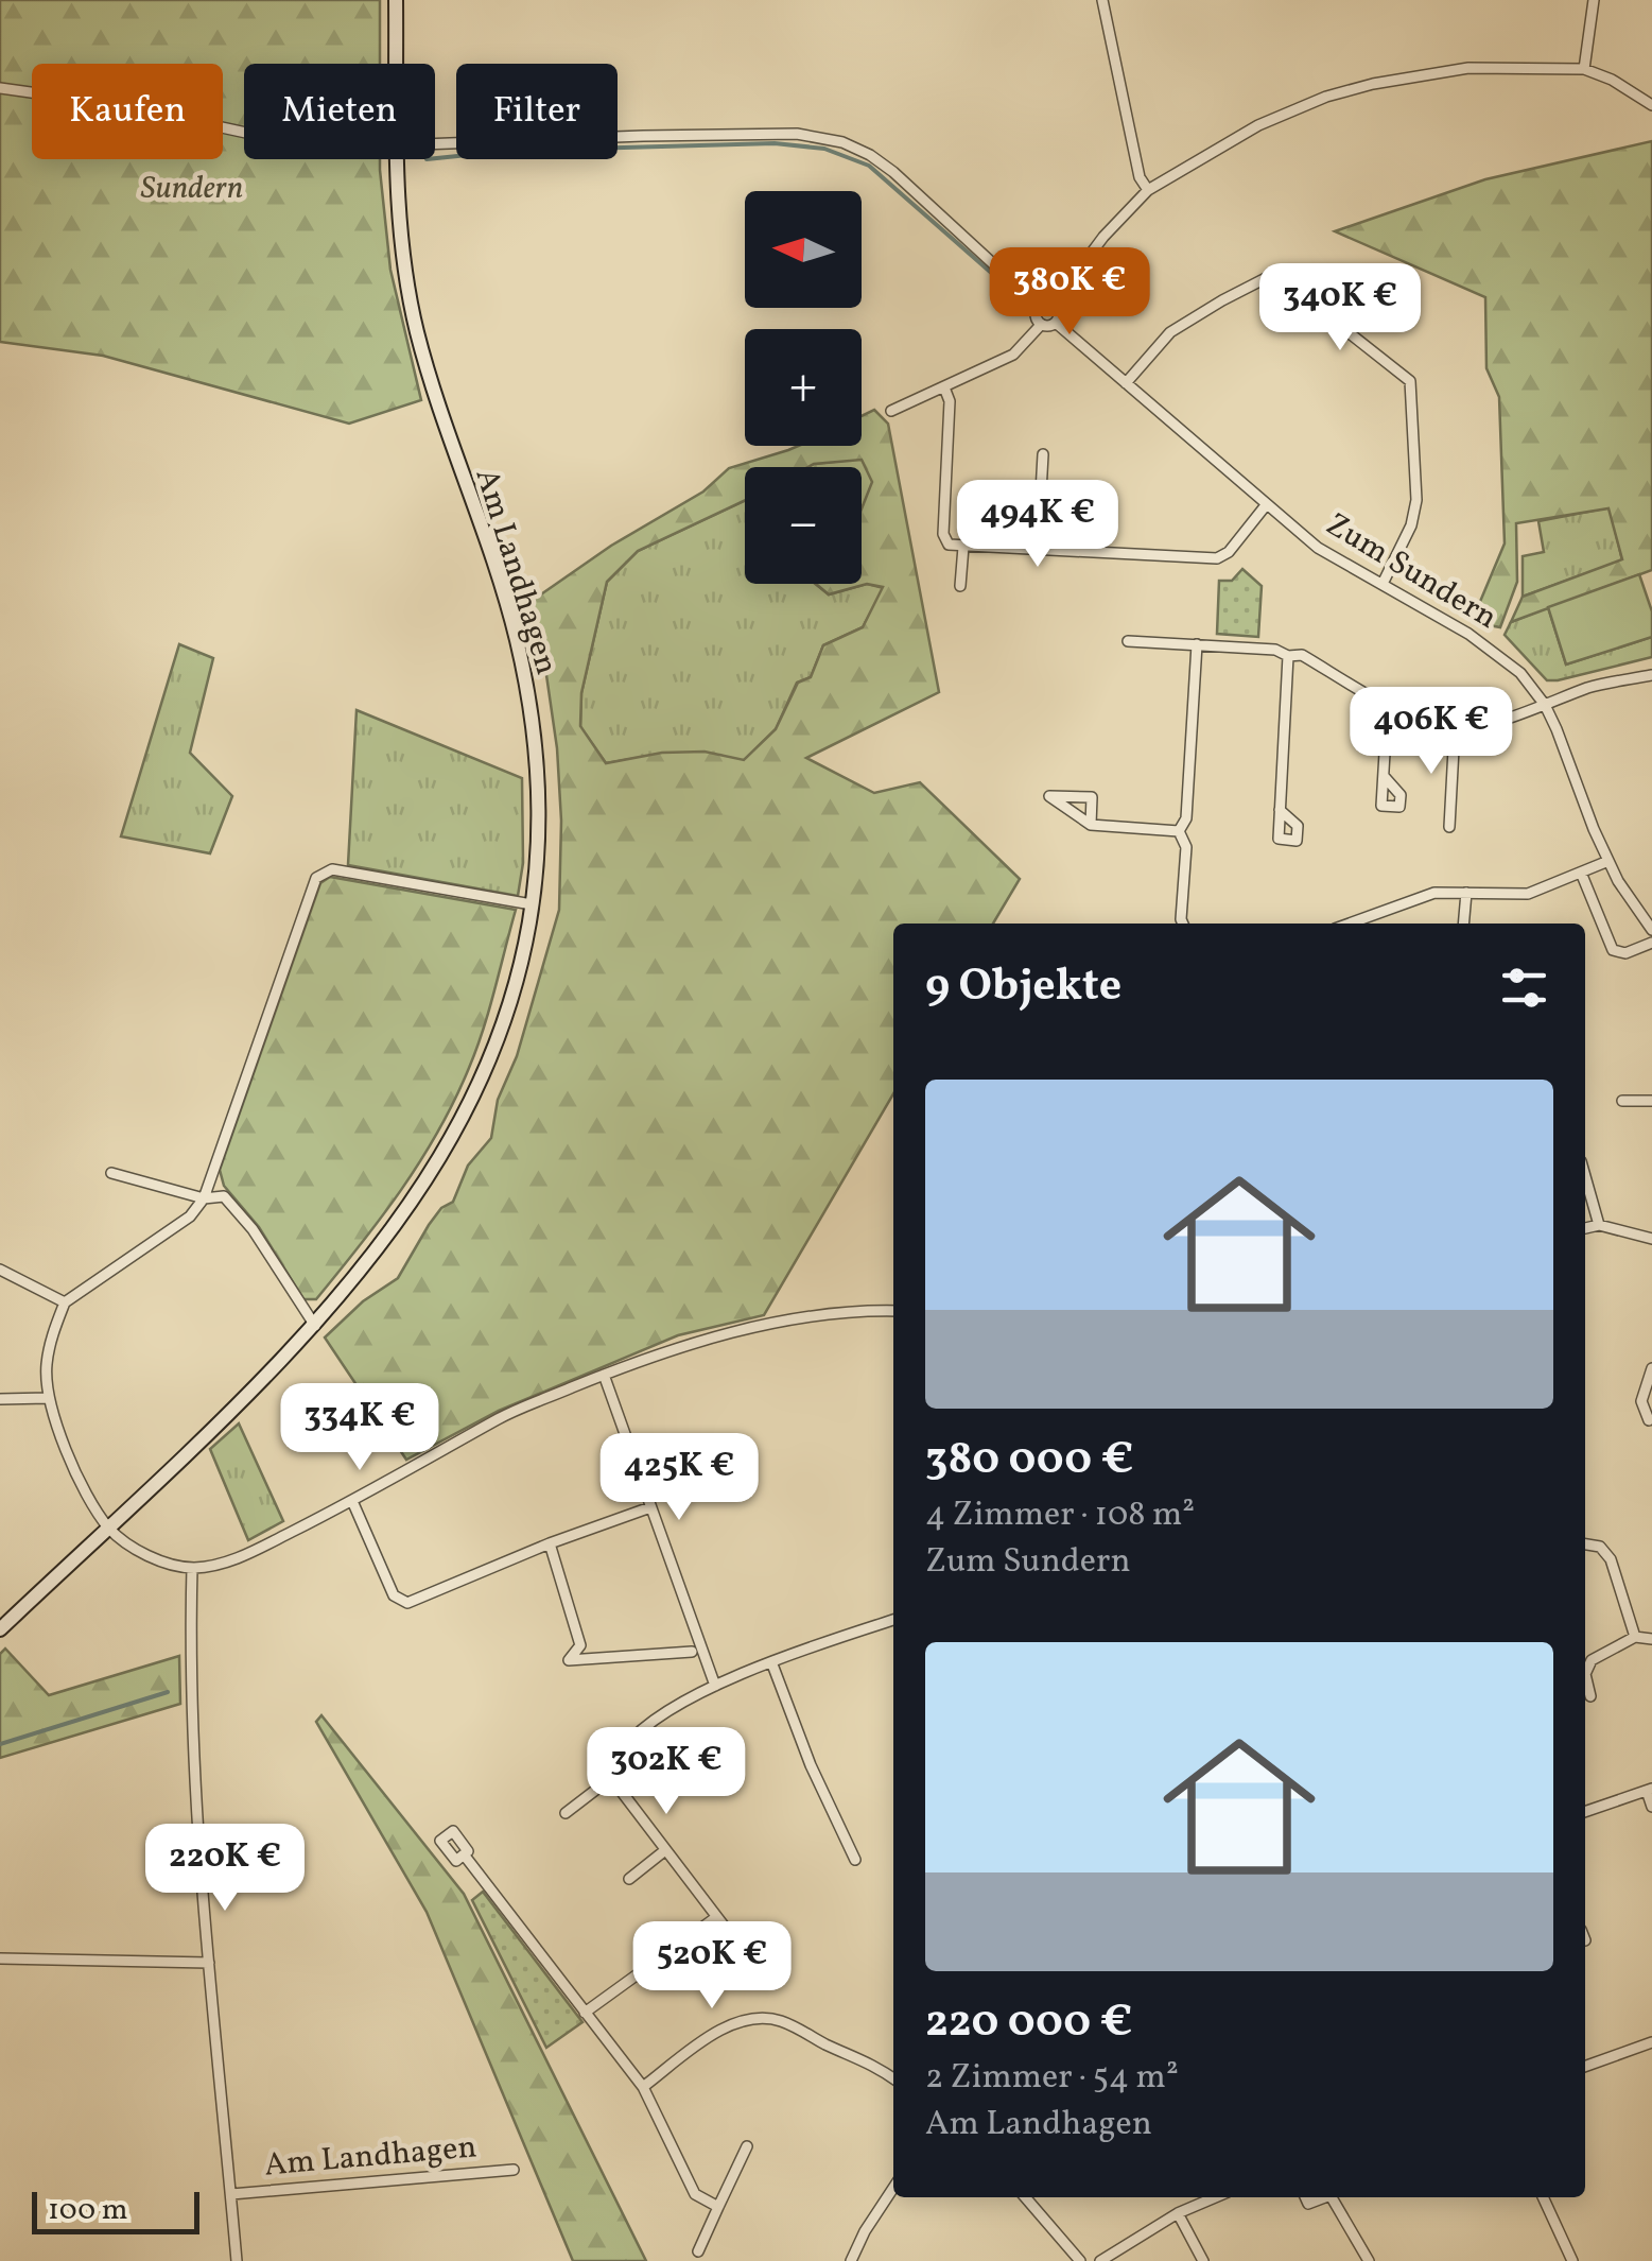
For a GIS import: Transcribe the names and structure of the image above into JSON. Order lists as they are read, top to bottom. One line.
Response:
{"streets":{"street":["Zum Sundern","Am Landhagen"]},"parks":["Sundern"],"scale_bar":"100 m","north":"left","page":{"chip":["Kaufen","Mieten","Filter"],"map_buttons":["+","−"],"price":["380K €","340K €","494K €","406K €","334K €","425K €","302K €","220K €","520K €"],"heading":"9 Objekte","list":[{"name":"380 000 €","note":"4 Zimmer · 108 m² · Zum Sundern"},{"name":"220 000 €","note":"2 Zimmer · 54 m² · Am Landhagen"}],"scale":"100 m"}}
